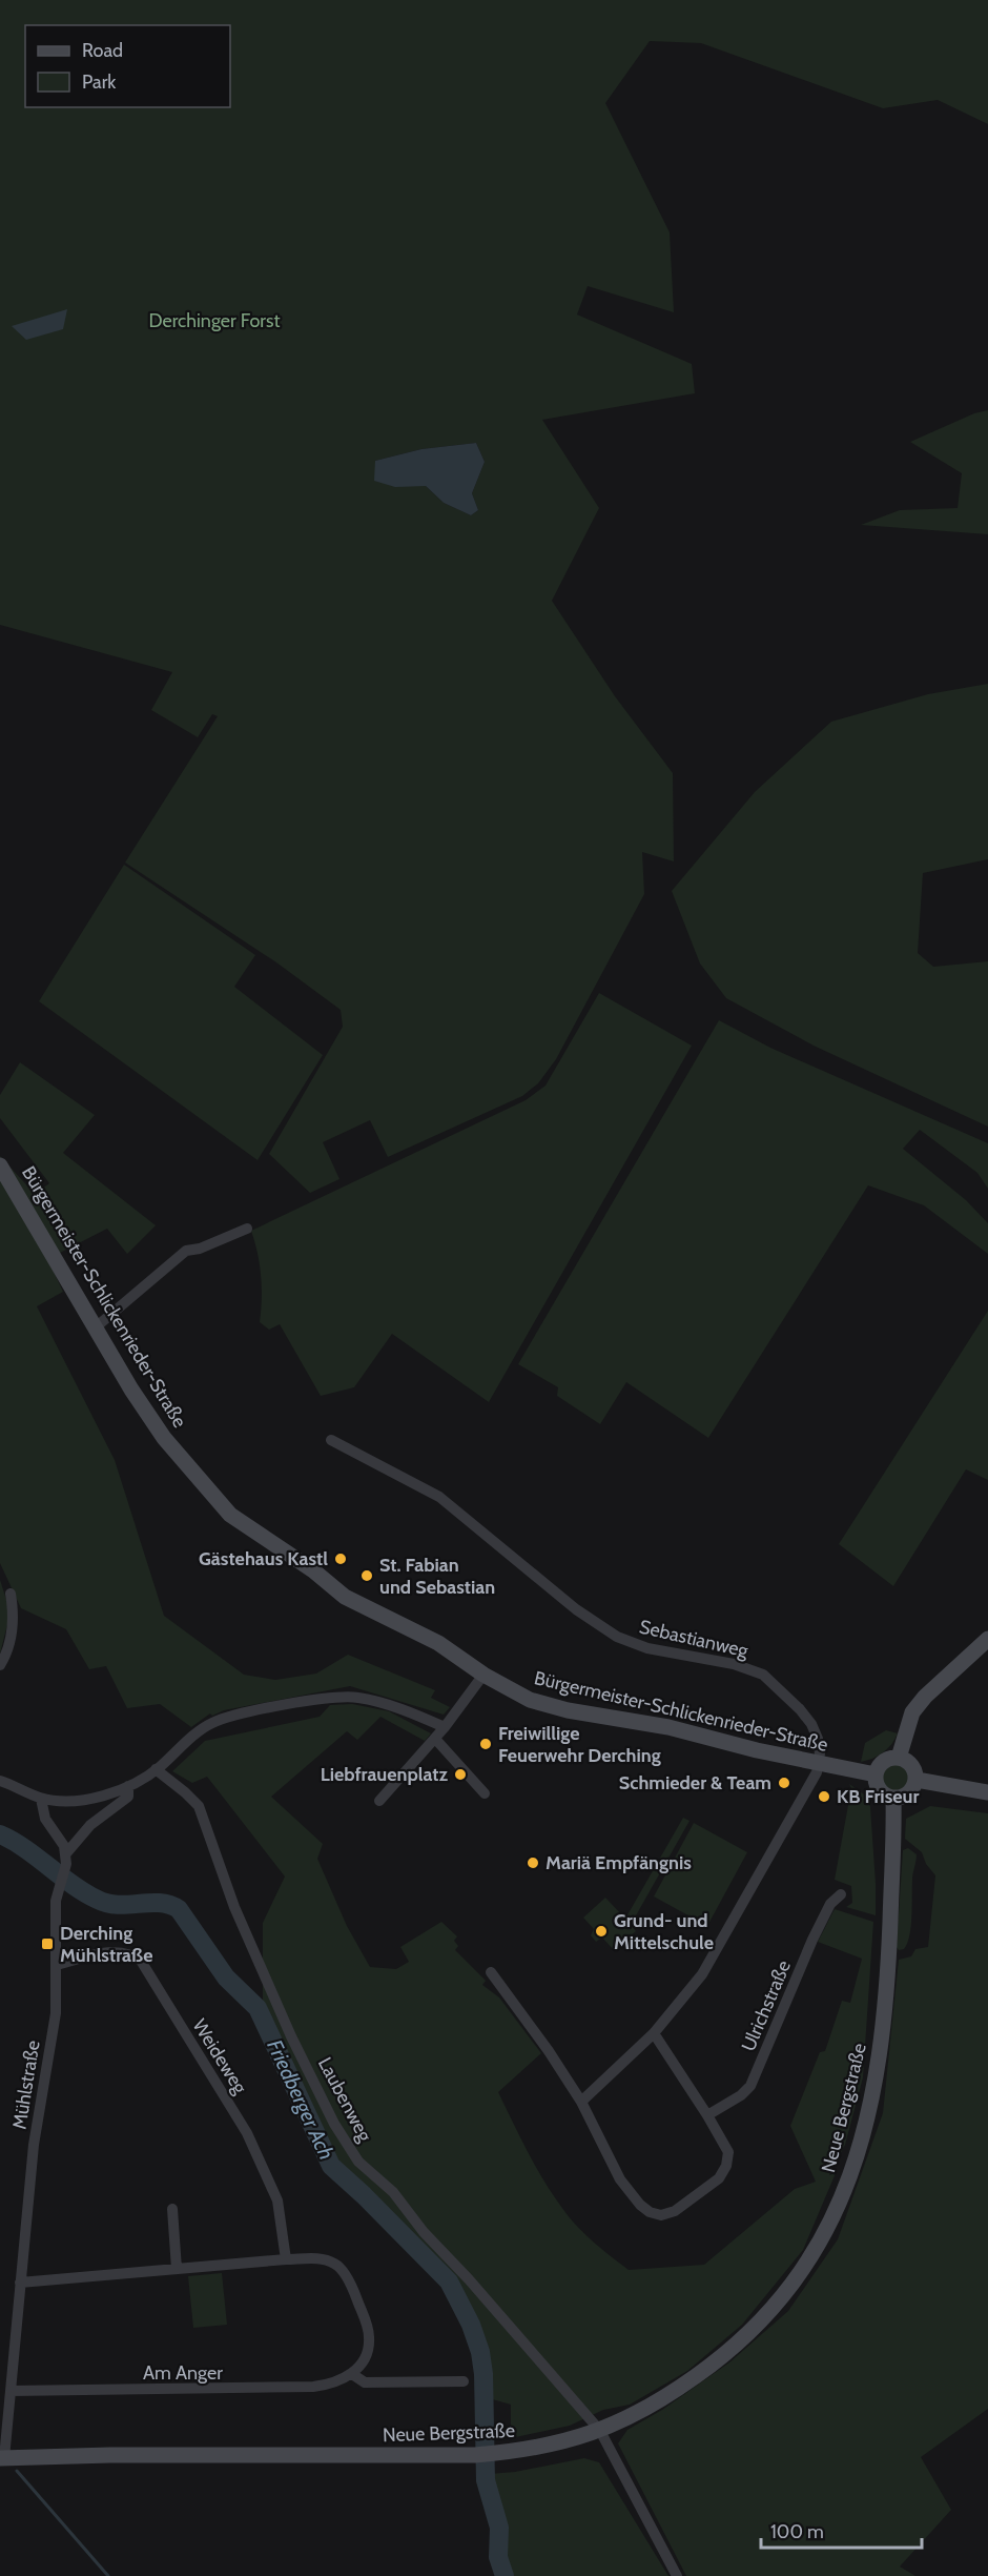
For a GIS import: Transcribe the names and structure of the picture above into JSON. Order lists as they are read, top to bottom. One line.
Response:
{"streets":{"main road":["Bürgermeister-Schlickenrieder-Straße","Neue Bergstraße"],"street":["Sebastianweg","Ulrichstraße","Weideweg","Mühlstraße","Laubenweg","Am Anger"]},"crossings":[["Bürgermeister-Schlickenrieder-Straße","Sebastianweg"],["Bürgermeister-Schlickenrieder-Straße","Neue Bergstraße"],["Weideweg","Mühlstraße"],["Mühlstraße","Neue Bergstraße"],["Mühlstraße","Am Anger"],["Laubenweg","Neue Bergstraße"]],"water":["Friedberger Ach"],"parks":["Derchinger Forst"],"places":{"other":["Gästehaus Kastl","St. Fabian und Sebastian","Freiwillige Feuerwehr Derching","Liebfrauenplatz","Schmieder & Team","KB Friseur","Mariä Empfängnis","Grund- und Mittelschule"],"transit":["Derching Mühlstraße"]},"legend":["Road","Park"],"scale_bar":"100 m"}
